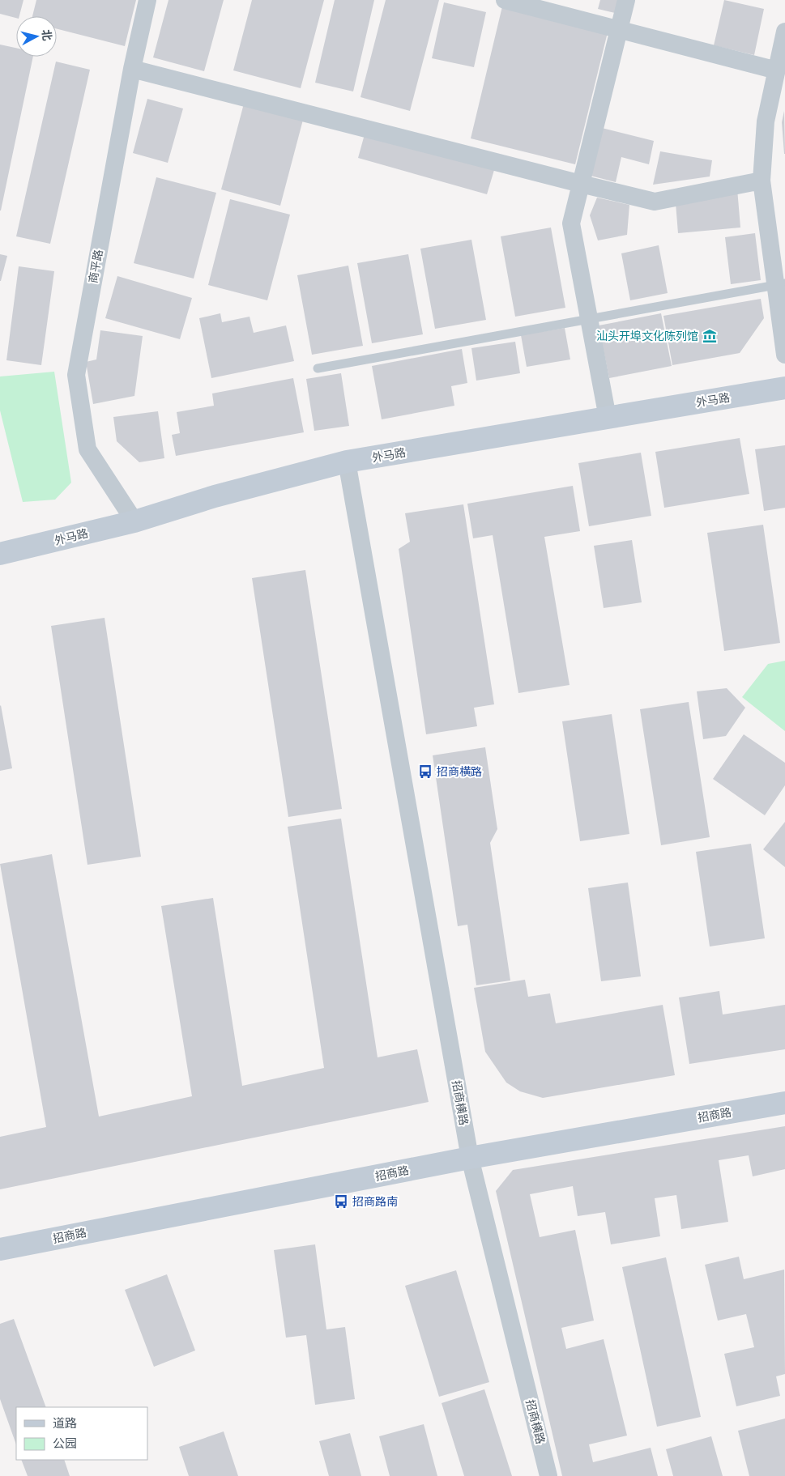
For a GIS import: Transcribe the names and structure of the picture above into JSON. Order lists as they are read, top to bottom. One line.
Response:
{"streets":{"street":["商平路","外马路","招商横路","招商路"]},"crossings":[["商平路","外马路"],["外马路","招商横路"],["招商横路","招商路"]],"places":{"museum":["汕头开埠文化陈列馆"],"bus stop":["招商横路","招商路南"]},"legend":["道路","公园"],"north":"right"}
